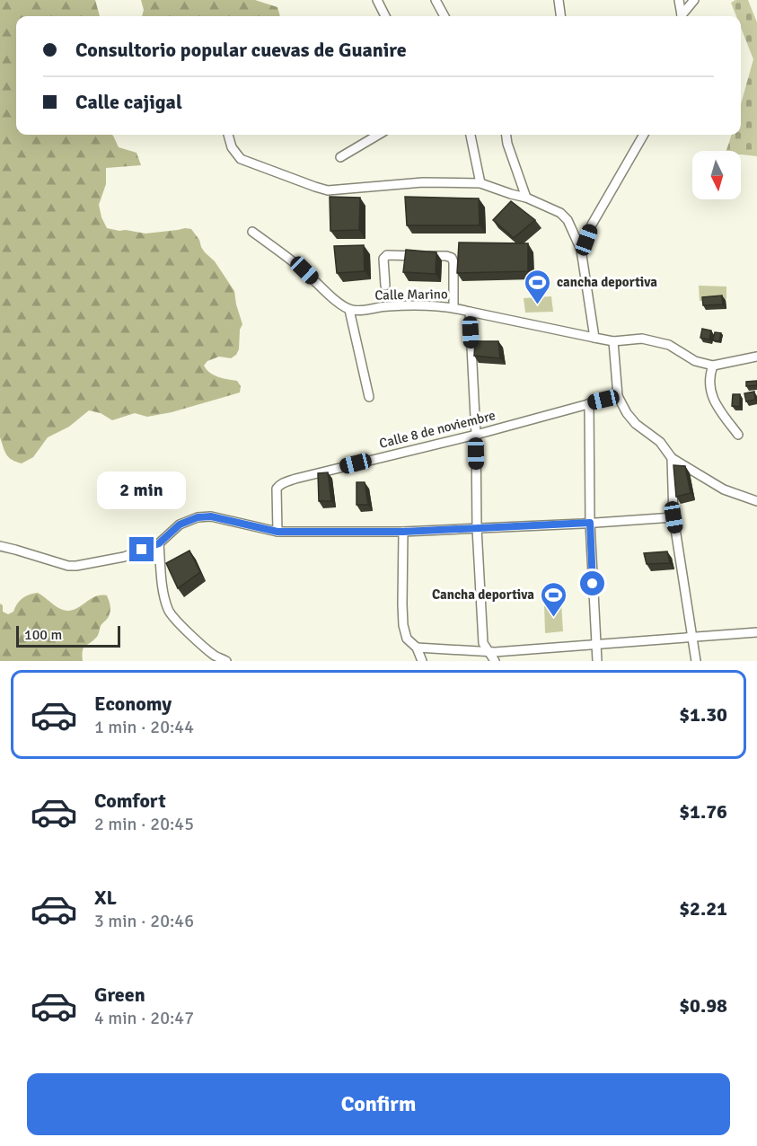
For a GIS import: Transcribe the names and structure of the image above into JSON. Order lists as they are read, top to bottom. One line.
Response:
{"streets":{"street":["Calle Marino","Calle 8 de noviembre"]},"places":{"sports":["cancha deportiva","Cancha deportiva"]},"scale_bar":"100 m","north":"bottom","page":{"banner":["Consultorio popular cuevas de Guanire","Calle cajigal"],"bubble":"2 min","scale":"100 m","list":[{"name":"Economy","note":"1 min · 20:44","value":"$1.30"},{"name":"Comfort","note":"2 min · 20:45","value":"$1.76"},{"name":"XL","note":"3 min · 20:46","value":"$2.21"},{"name":"Green","note":"4 min · 20:47","value":"$0.98"}],"buttons":"Confirm"}}
